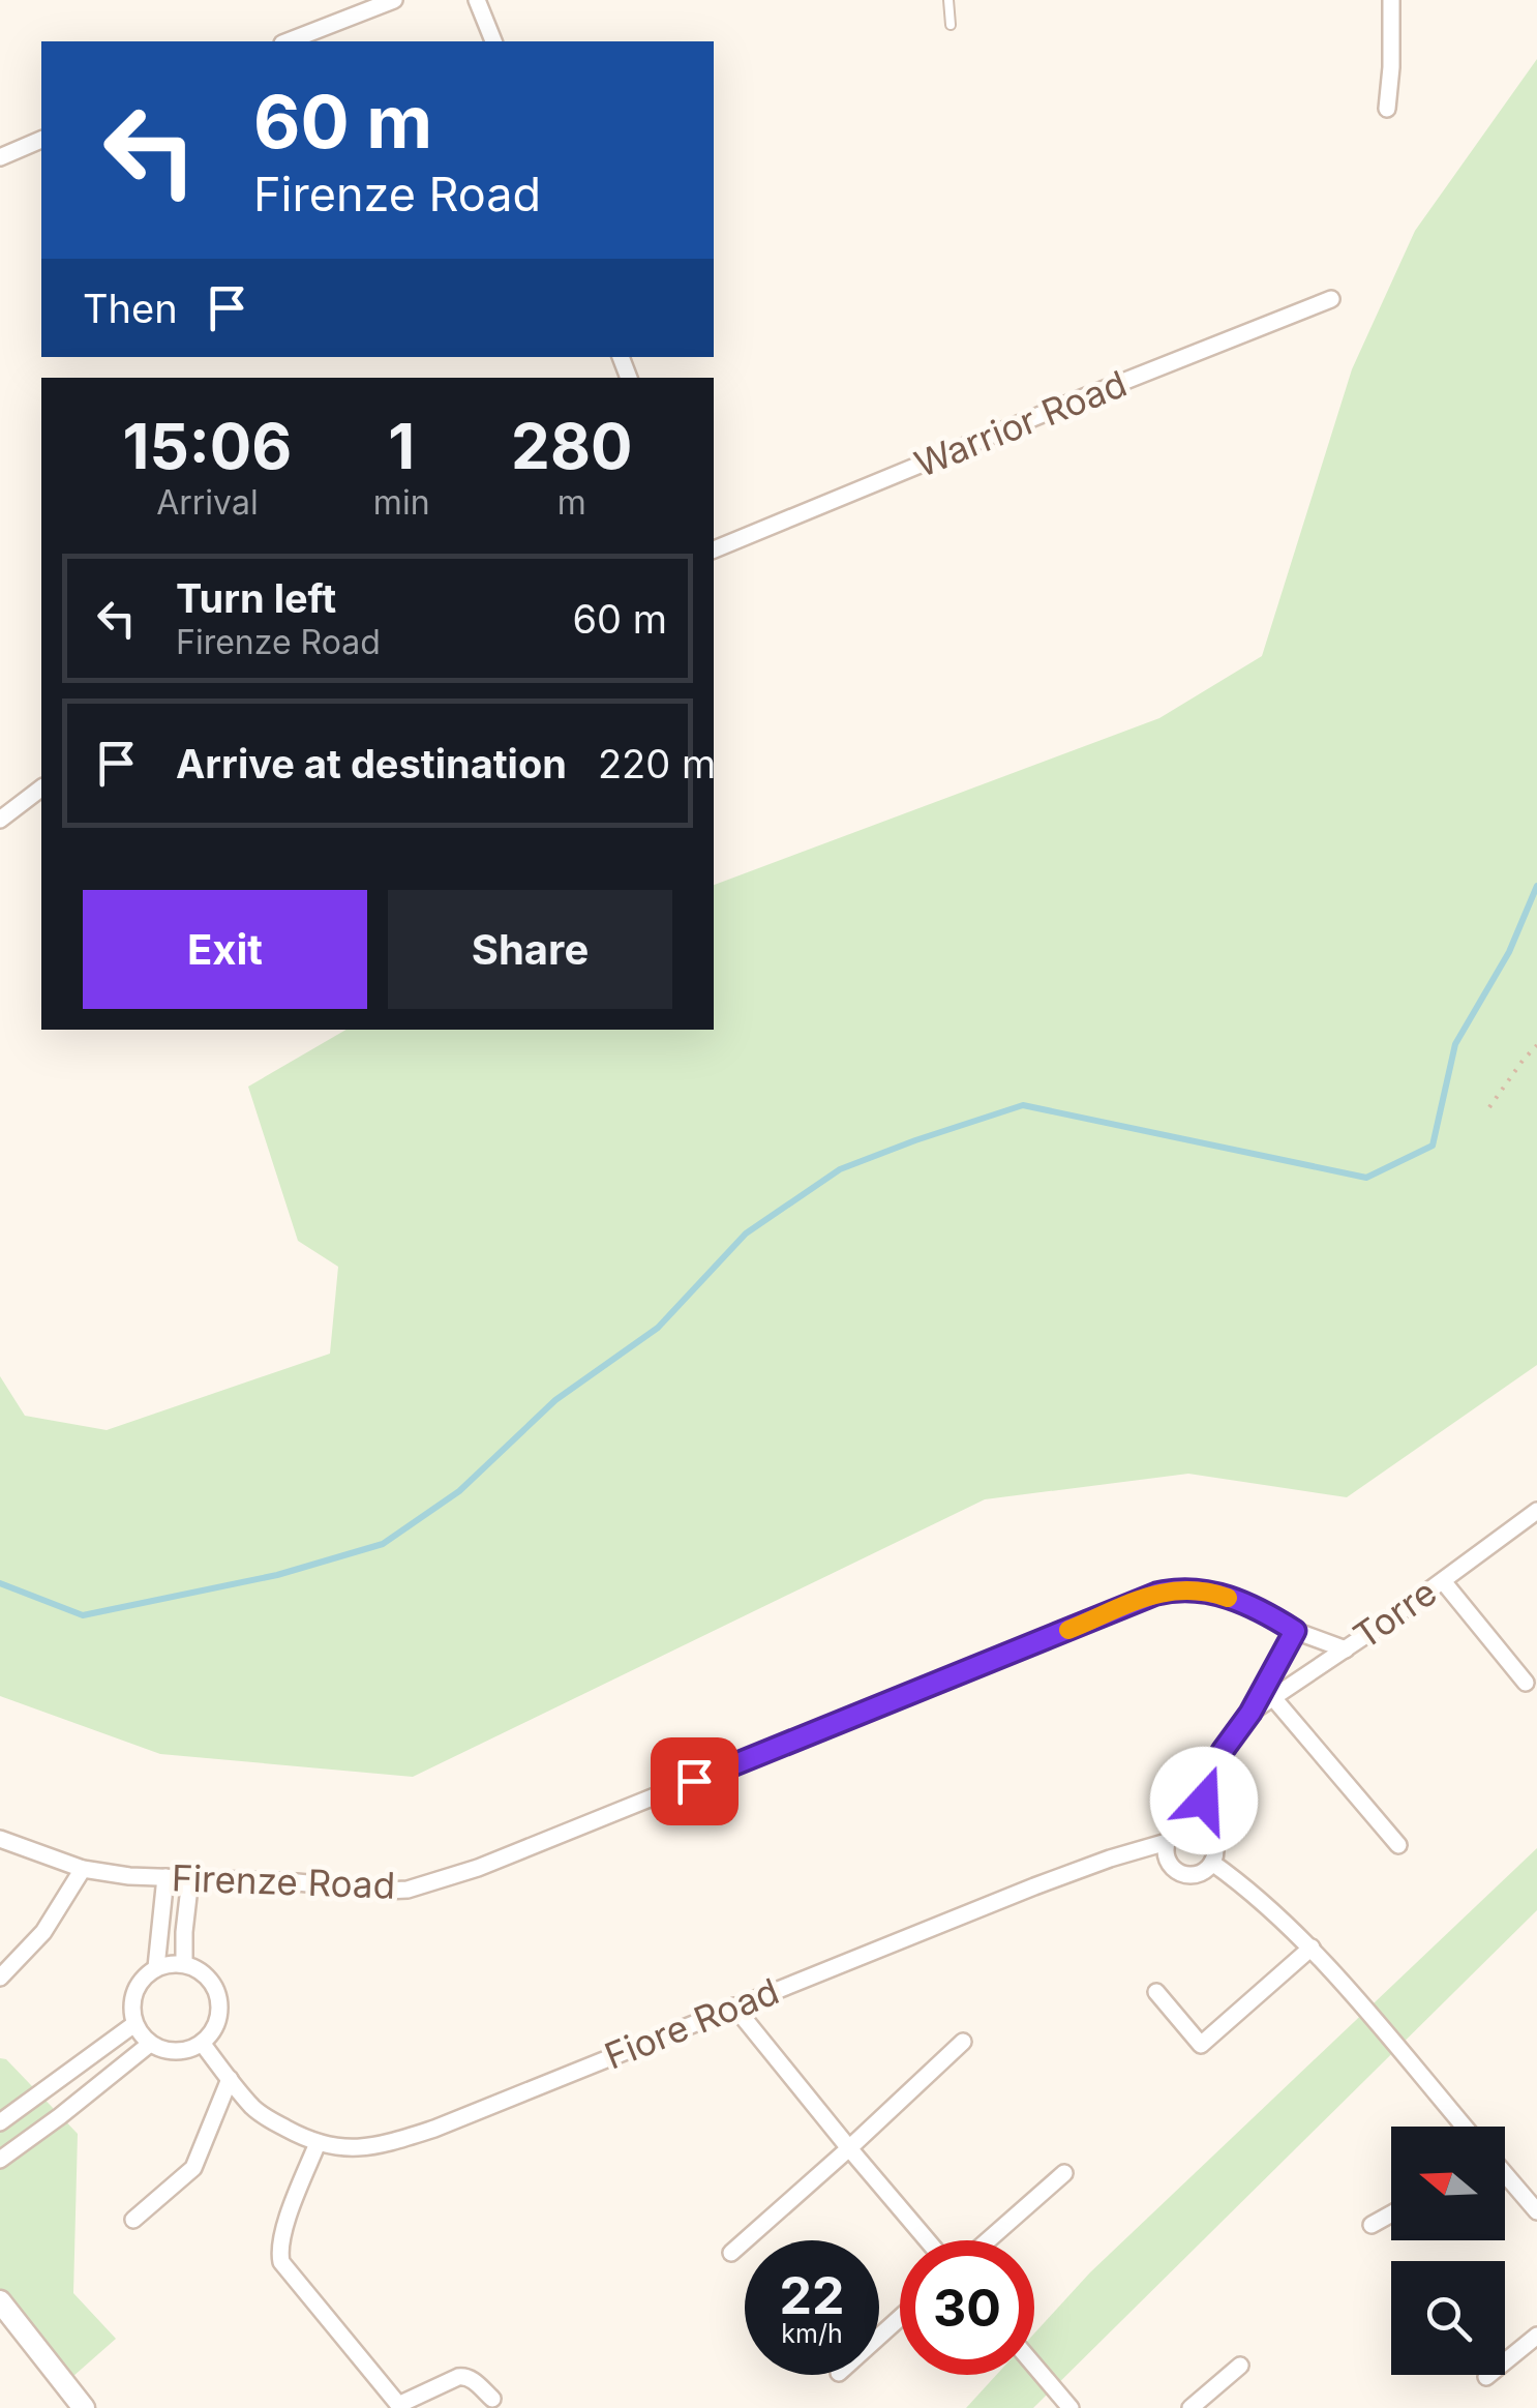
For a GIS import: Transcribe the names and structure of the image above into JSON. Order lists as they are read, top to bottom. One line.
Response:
{"streets":{"street":["Warrior Road","Torre","Firenze Road","Fiore Road"]},"crossings":[["Torre","Firenze Road"],["Torre","Fiore Road"]],"north":"left","page":{"turn":["60 m","Firenze Road"],"then":"Then","eta":["15:06","Arrival","1","min","280","m"],"list":[{"name":"Turn left","note":"Firenze Road","value":"60 m"},{"name":"Arrive at destination","value":"220 m"}],"buttons":["Exit","Share"],"speed":"22 km/h","limit":"30"}}
